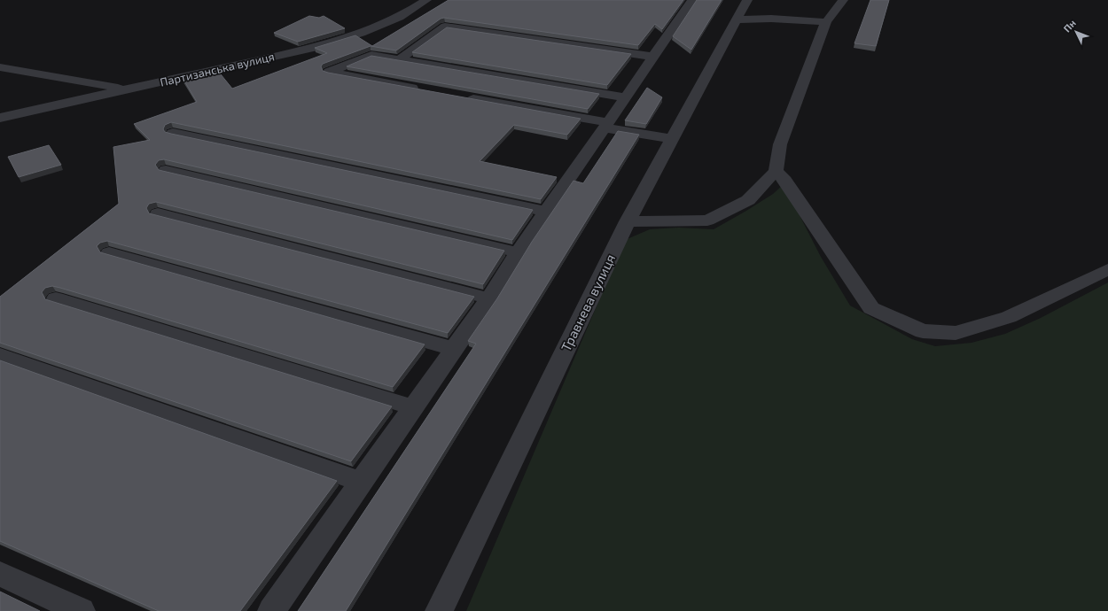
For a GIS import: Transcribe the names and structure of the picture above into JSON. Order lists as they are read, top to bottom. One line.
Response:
{"streets":{"street":["Партизанська вулиця","Травнева вулиця"]},"north":"top left"}
